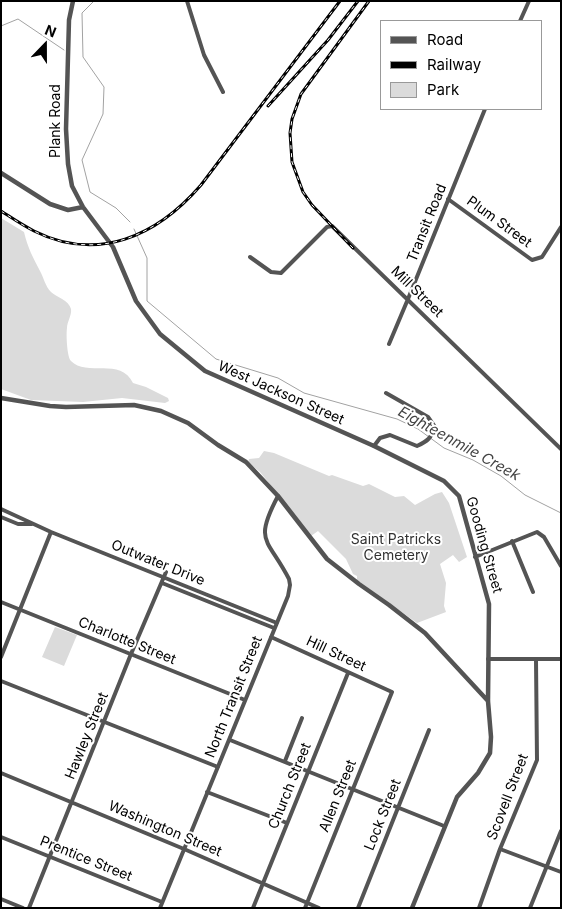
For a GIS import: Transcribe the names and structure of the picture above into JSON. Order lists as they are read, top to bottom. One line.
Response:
{"streets":{"street":["Plank Road","Plum Street","Transit Road","Mill Street","West Jackson Street","Gooding Street","Outwater Drive","Charlotte Street","Hill Street","North Transit Street","Hawley Street","Church Street","Allen Street","Scovell Street","Lock Street","Washington Street","Prentice Street"]},"crossings":[["Plank Road","West Jackson Street"],["Plum Street","Transit Road"],["Transit Road","Mill Street"],["West Jackson Street","Gooding Street"],["Outwater Drive","North Transit Street"],["Outwater Drive","Hawley Street"],["Charlotte Street","North Transit Street"],["Charlotte Street","Hawley Street"],["Hill Street","North Transit Street"],["Hill Street","Church Street"],["Hill Street","Allen Street"],["North Transit Street","Washington Street"],["North Transit Street","Prentice Street"],["Hawley Street","Washington Street"],["Hawley Street","Prentice Street"],["Church Street","Washington Street"],["Allen Street","Washington Street"]],"water":["Eighteenmile Creek"],"parks":["Saint Patricks Cemetery"],"legend":["Road","Railway","Park"],"north":"top"}
